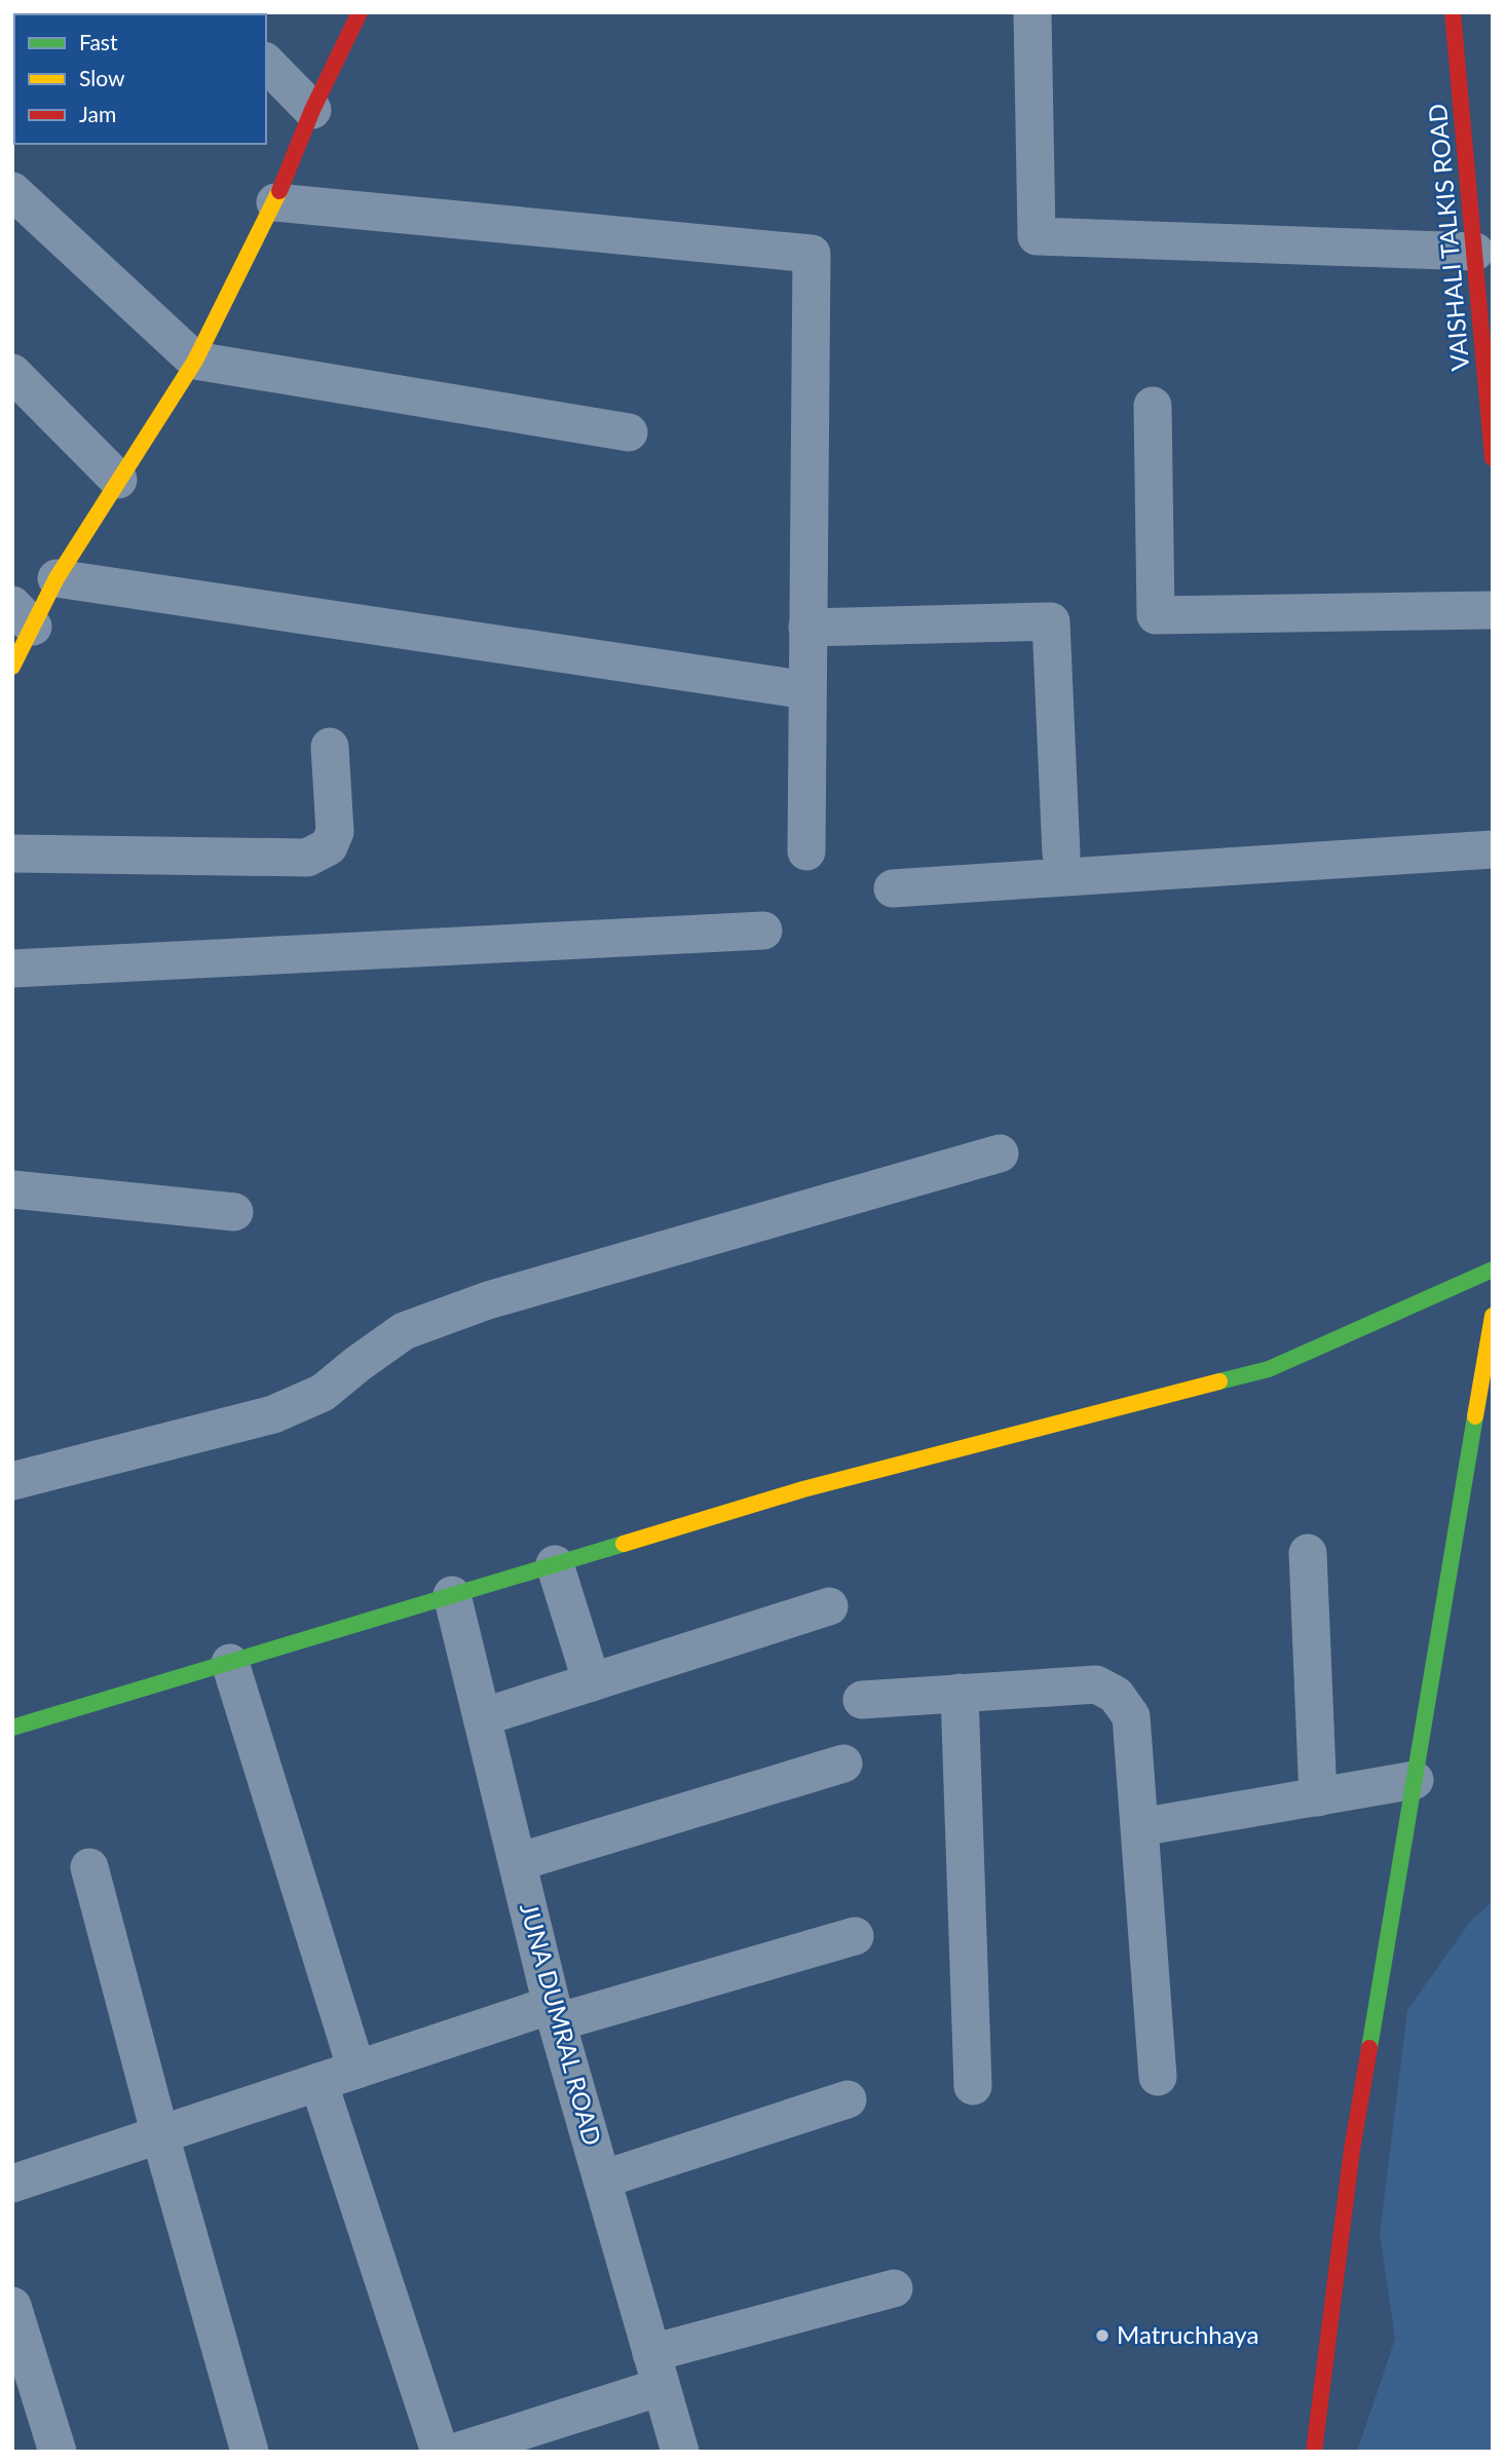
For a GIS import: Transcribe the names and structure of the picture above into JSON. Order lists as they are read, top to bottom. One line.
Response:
{"streets":{"main road":["VAISHALI TALKIS ROAD"],"street":["JUNA DUMRAL ROAD"]},"places":["Matruchhaya"],"legend":["Fast","Slow","Jam"]}
